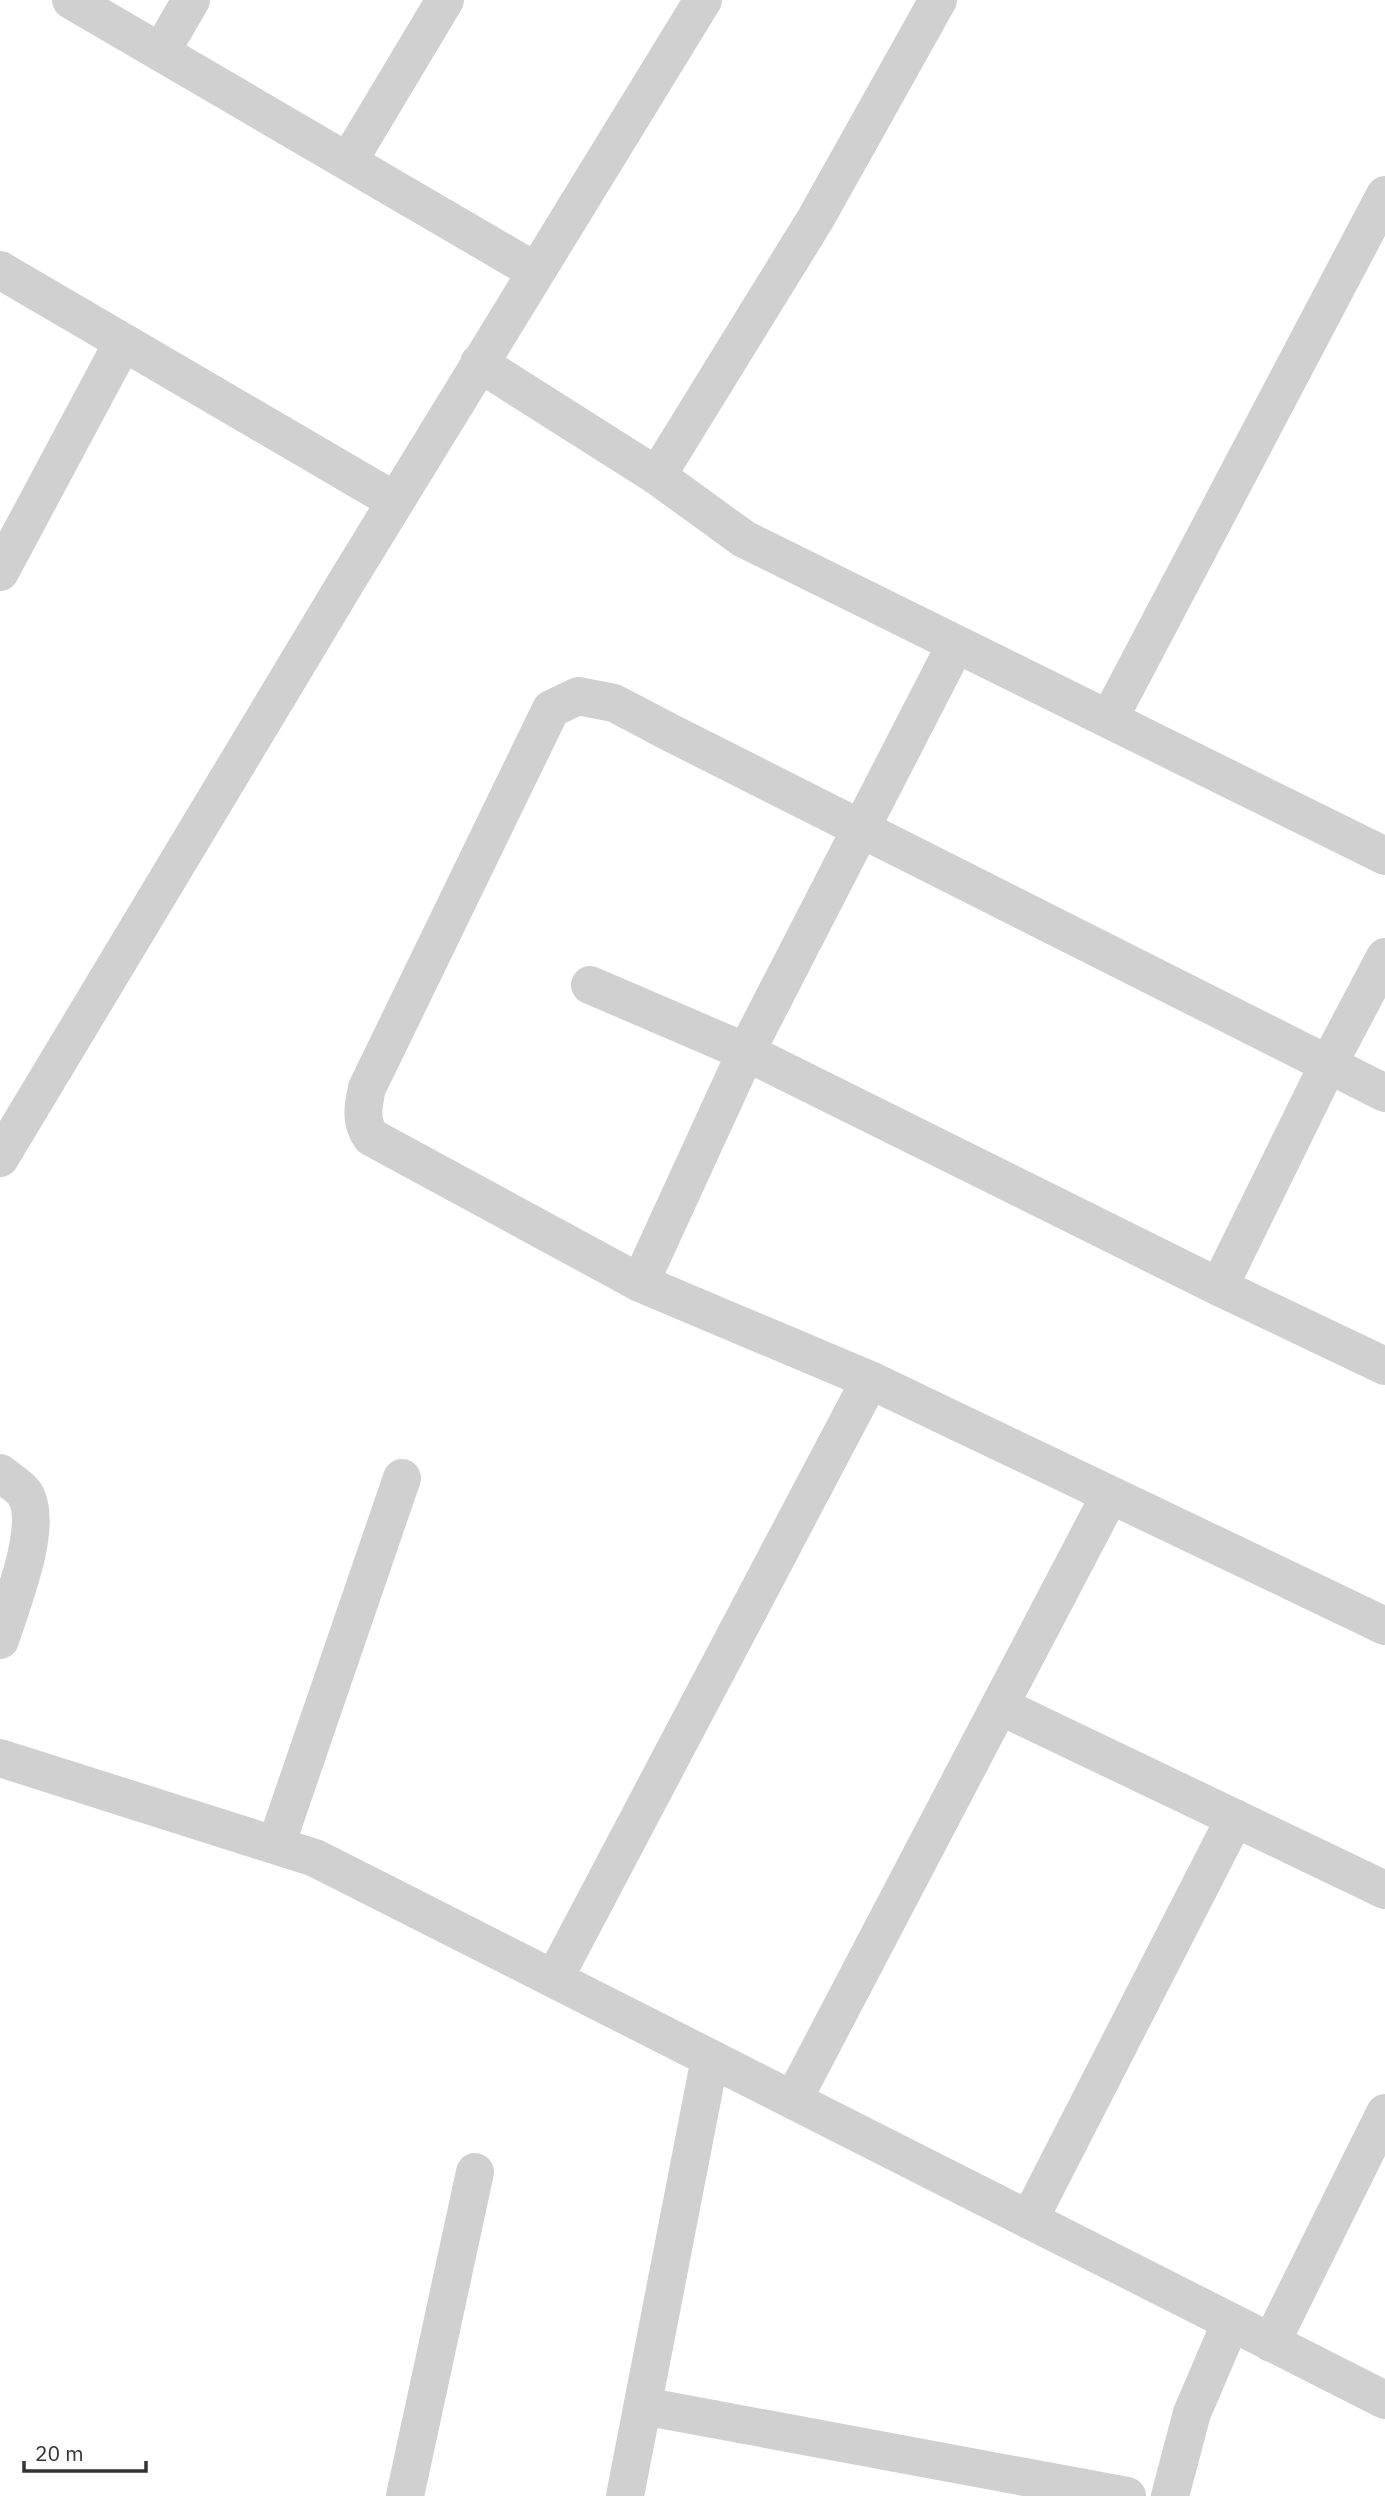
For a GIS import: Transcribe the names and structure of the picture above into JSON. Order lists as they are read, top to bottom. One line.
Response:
{"scale_bar":"20 m"}
